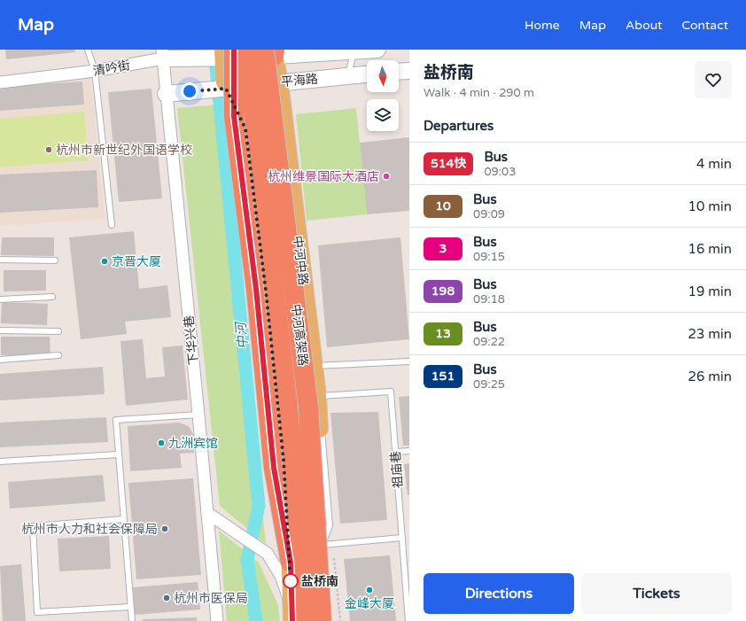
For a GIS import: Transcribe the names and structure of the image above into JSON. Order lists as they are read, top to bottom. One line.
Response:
{"streets":{"highway":["中河高架路"],"main road":["清吟街","平海路","中河中路"],"street":["下华兴巷"],"lane":["祖庙巷"]},"crossings":[["清吟街","平海路"],["清吟街","下华兴巷"],["平海路","中河中路"],["平海路","中河高架路"],["中河中路","中河高架路"],["中河中路","祖庙巷"]],"water":["中河"],"places":["杭州市新世纪外国语学校","杭州维景国际大酒店","京晋大厦","九洲宾馆","杭州市人力和社会保障局","盐桥南","金峰大厦","杭州市医保局"],"lines":["bus line 514快"],"north":"bottom","page":{"header":"Map","nav":["Home","Map","About","Contact"],"heading":[["盐桥南","Walk · 4 min · 290 m"],"Departures"],"list":[{"mark":"514快","name":"Bus","note":"09:03","value":"4 min"},{"mark":"10","name":"Bus","note":"09:09","value":"10 min"},{"mark":"3","name":"Bus","note":"09:15","value":"16 min"},{"mark":"198","name":"Bus","note":"09:18","value":"19 min"},{"mark":"13","name":"Bus","note":"09:22","value":"23 min"},{"mark":"151","name":"Bus","note":"09:25","value":"26 min"}],"buttons":["Directions","Tickets"]}}
